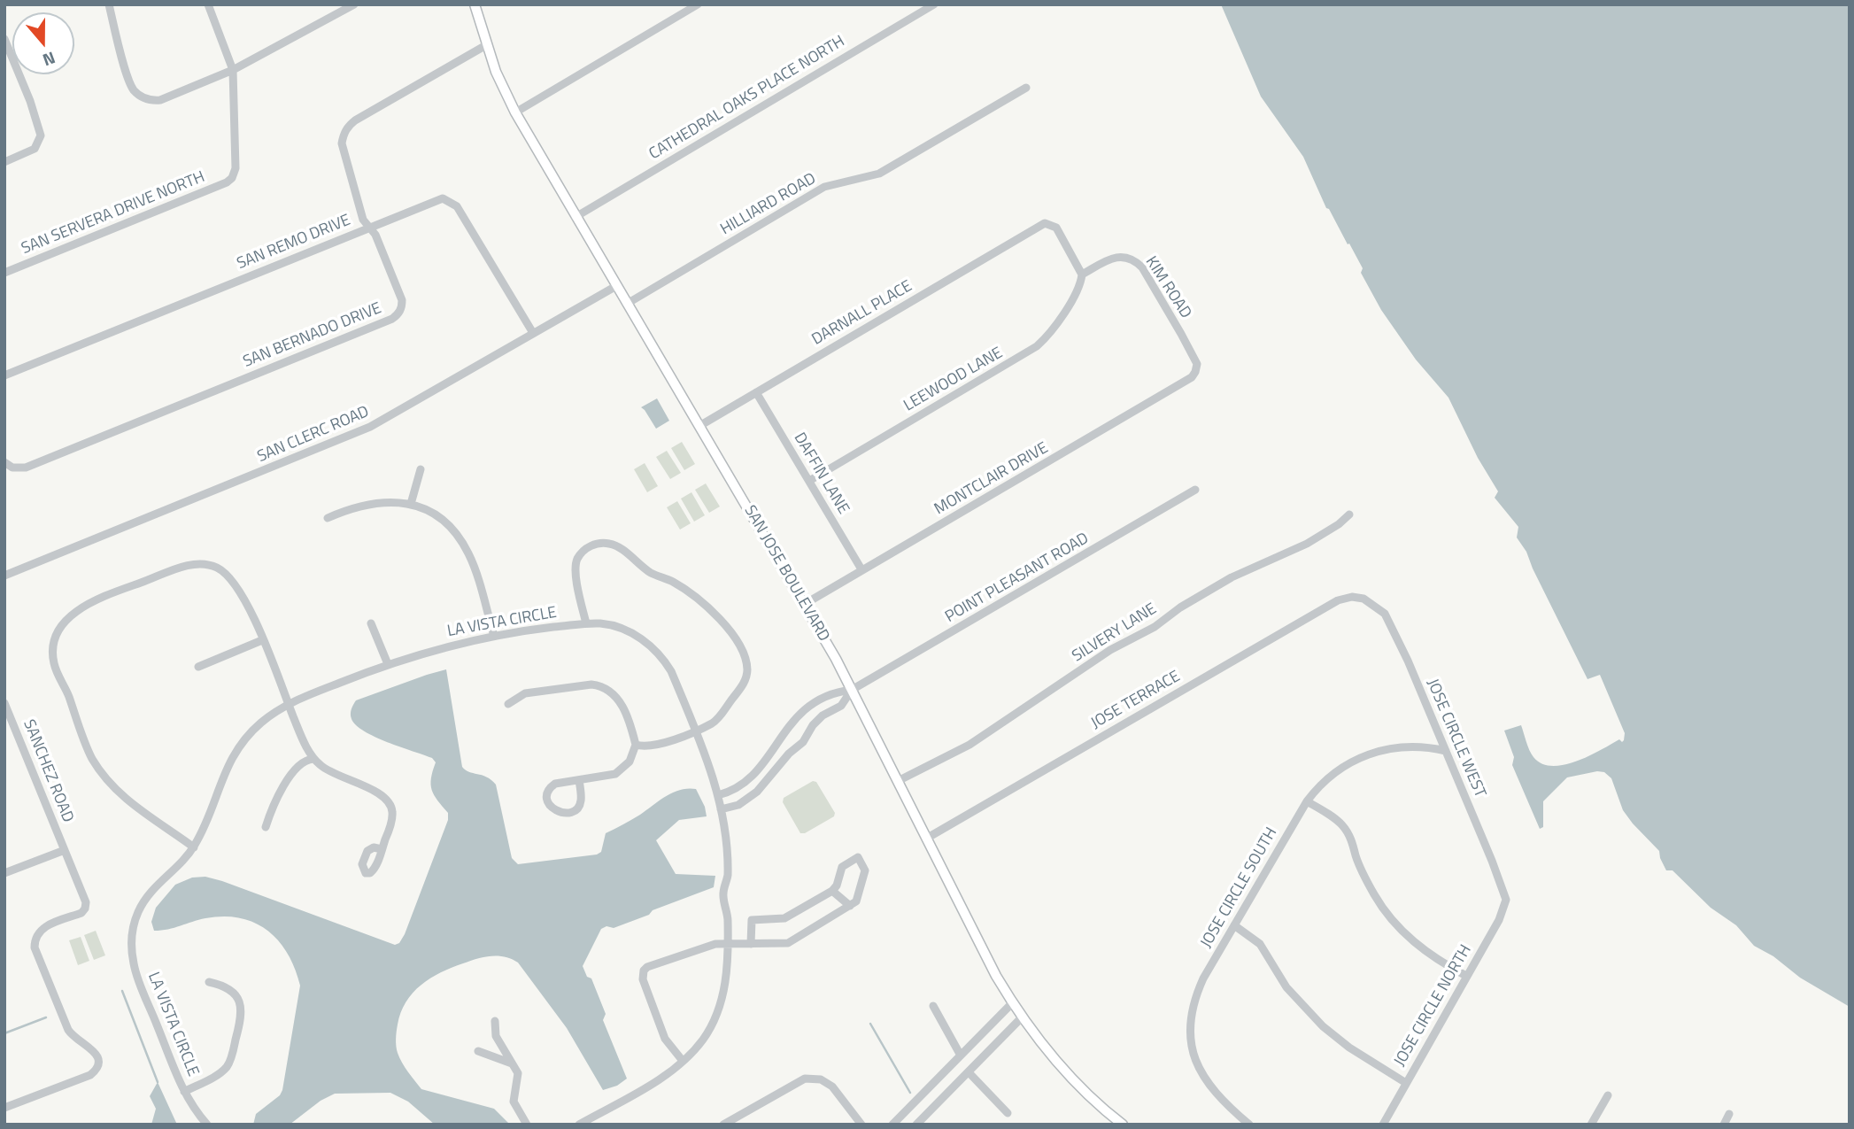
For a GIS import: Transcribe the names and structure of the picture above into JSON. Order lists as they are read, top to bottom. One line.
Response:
{"streets":{"main road":["SAN JOSE BOULEVARD"],"street":["CATHEDRAL OAKS PLACE NORTH","HILLIARD ROAD","SAN SERVERA DRIVE NORTH","SAN REMO DRIVE","KIM ROAD","DARNALL PLACE","SAN BERNADO DRIVE","LEEWOOD LANE","SAN CLERC ROAD","DAFFIN LANE","MONTCLAIR DRIVE","POINT PLEASANT ROAD","LA VISTA CIRCLE","SILVERY LANE","JOSE TERRACE","JOSE CIRCLE WEST","SANCHEZ ROAD","JOSE CIRCLE SOUTH","JOSE CIRCLE NORTH"]},"crossings":[["CATHEDRAL OAKS PLACE NORTH","SAN JOSE BOULEVARD"],["HILLIARD ROAD","SAN JOSE BOULEVARD"],["SAN REMO DRIVE","SAN BERNADO DRIVE"],["SAN REMO DRIVE","SAN CLERC ROAD"],["KIM ROAD","DARNALL PLACE"],["KIM ROAD","LEEWOOD LANE"],["KIM ROAD","MONTCLAIR DRIVE"],["DARNALL PLACE","LEEWOOD LANE"],["DARNALL PLACE","DAFFIN LANE"],["DARNALL PLACE","SAN JOSE BOULEVARD"],["SAN BERNADO DRIVE","SAN JOSE BOULEVARD"],["LEEWOOD LANE","DAFFIN LANE"],["SAN CLERC ROAD","SAN JOSE BOULEVARD"],["DAFFIN LANE","MONTCLAIR DRIVE"],["MONTCLAIR DRIVE","SAN JOSE BOULEVARD"],["SAN JOSE BOULEVARD","POINT PLEASANT ROAD"],["SAN JOSE BOULEVARD","SILVERY LANE"],["SAN JOSE BOULEVARD","JOSE TERRACE"],["POINT PLEASANT ROAD","LA VISTA CIRCLE"],["JOSE TERRACE","JOSE CIRCLE WEST"],["JOSE CIRCLE WEST","JOSE CIRCLE SOUTH"],["JOSE CIRCLE WEST","JOSE CIRCLE NORTH"]],"north":"bottom"}
